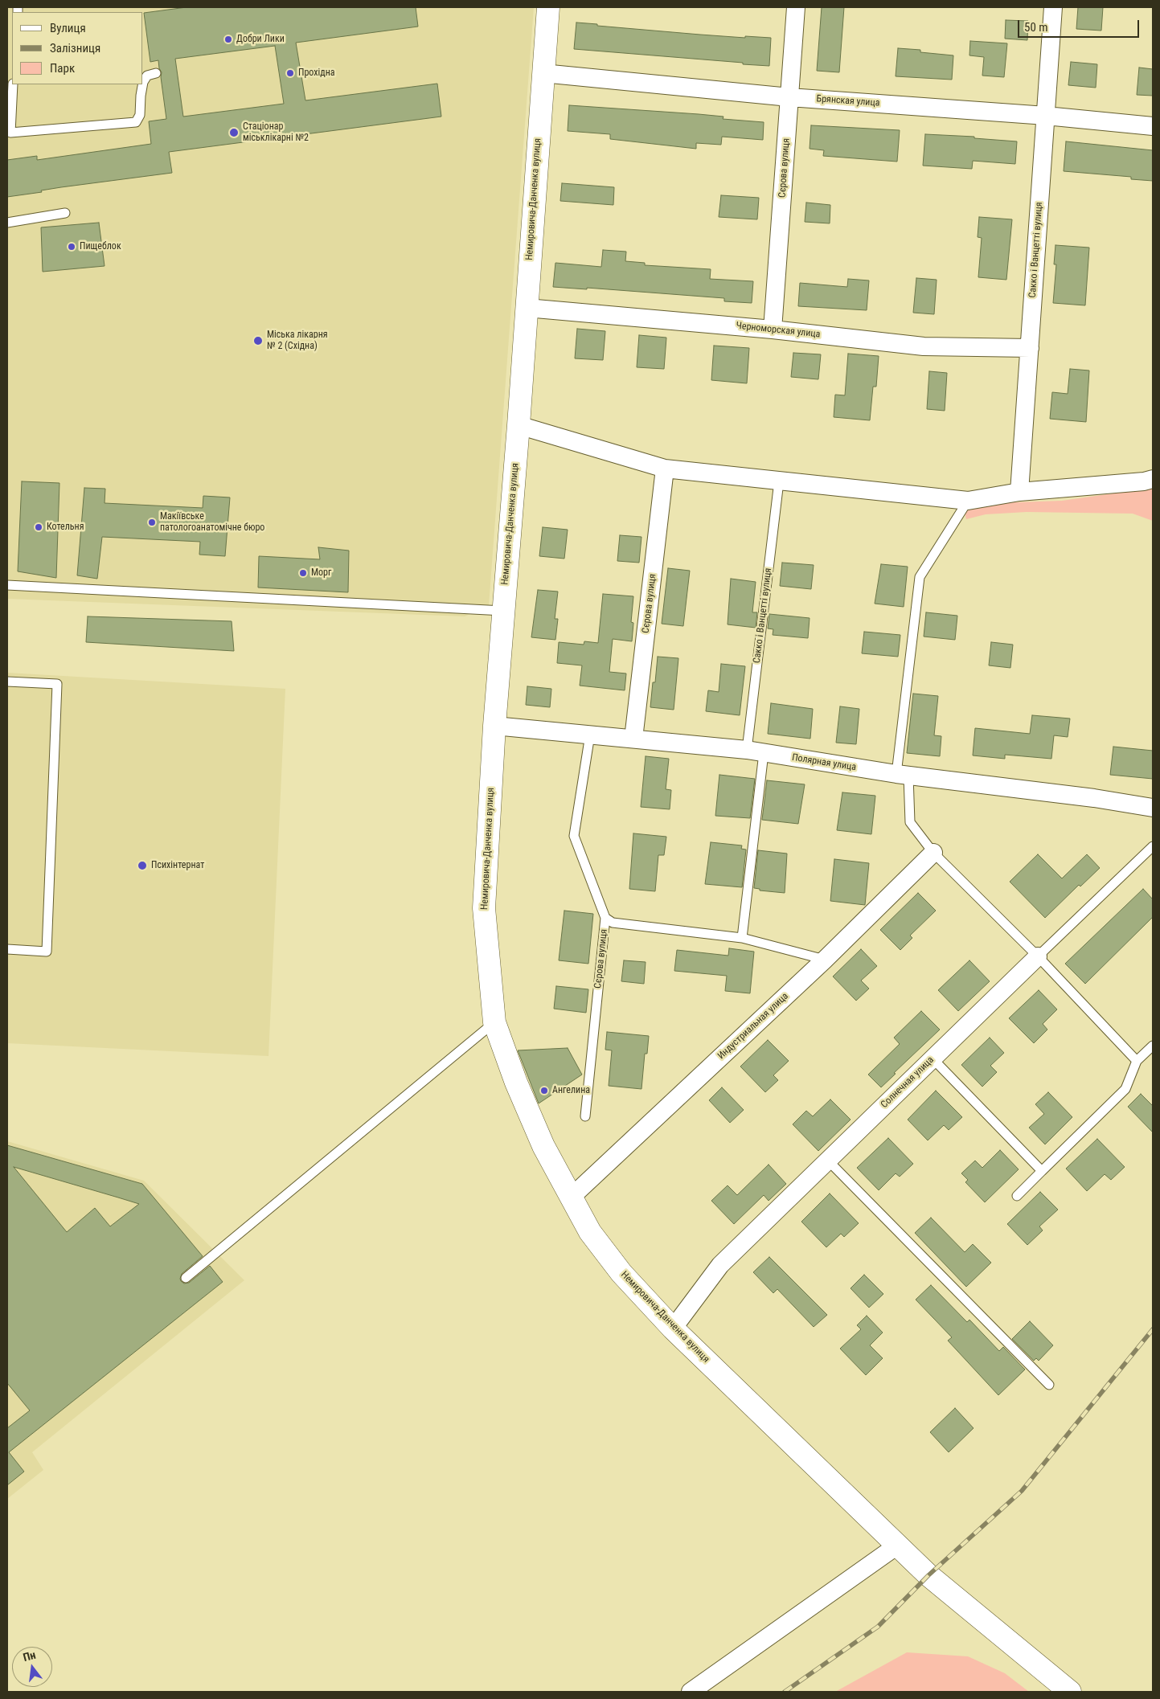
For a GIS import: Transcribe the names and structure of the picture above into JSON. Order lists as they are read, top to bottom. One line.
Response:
{"streets":{"street":["Брянская улица","Сєрова вулиця","Немировича-Данченка вулиця","Сакко і Ванцетті вулиця","Черноморская улица","Полярная улица","Индустриальная улица","Солнечная улица"]},"crossings":[["Брянская улица","Сєрова вулиця"],["Брянская улица","Немировича-Данченка вулиця"],["Брянская улица","Сакко і Ванцетті вулиця"],["Сєрова вулиця","Черноморская улица"],["Сєрова вулиця","Полярная улица"],["Немировича-Данченка вулиця","Черноморская улица"],["Немировича-Данченка вулиця","Полярная улица"],["Немировича-Данченка вулиця","Индустриальная улица"],["Немировича-Данченка вулиця","Солнечная улица"],["Сакко і Ванцетті вулиця","Черноморская улица"],["Сакко і Ванцетті вулиця","Полярная улица"]],"places":["Добри Лики","Прохідна","Стаціонар міськлікарні №2","Пищеблок","Міська лікарня № 2 (Східна)","Макіївське патологоанатомічне бюро","Котельня","Морг","Психінтернат","Ангелина"],"legend":["Вулиця","Залізниця","Парк"],"scale_bar":"50 m","north":"top"}
